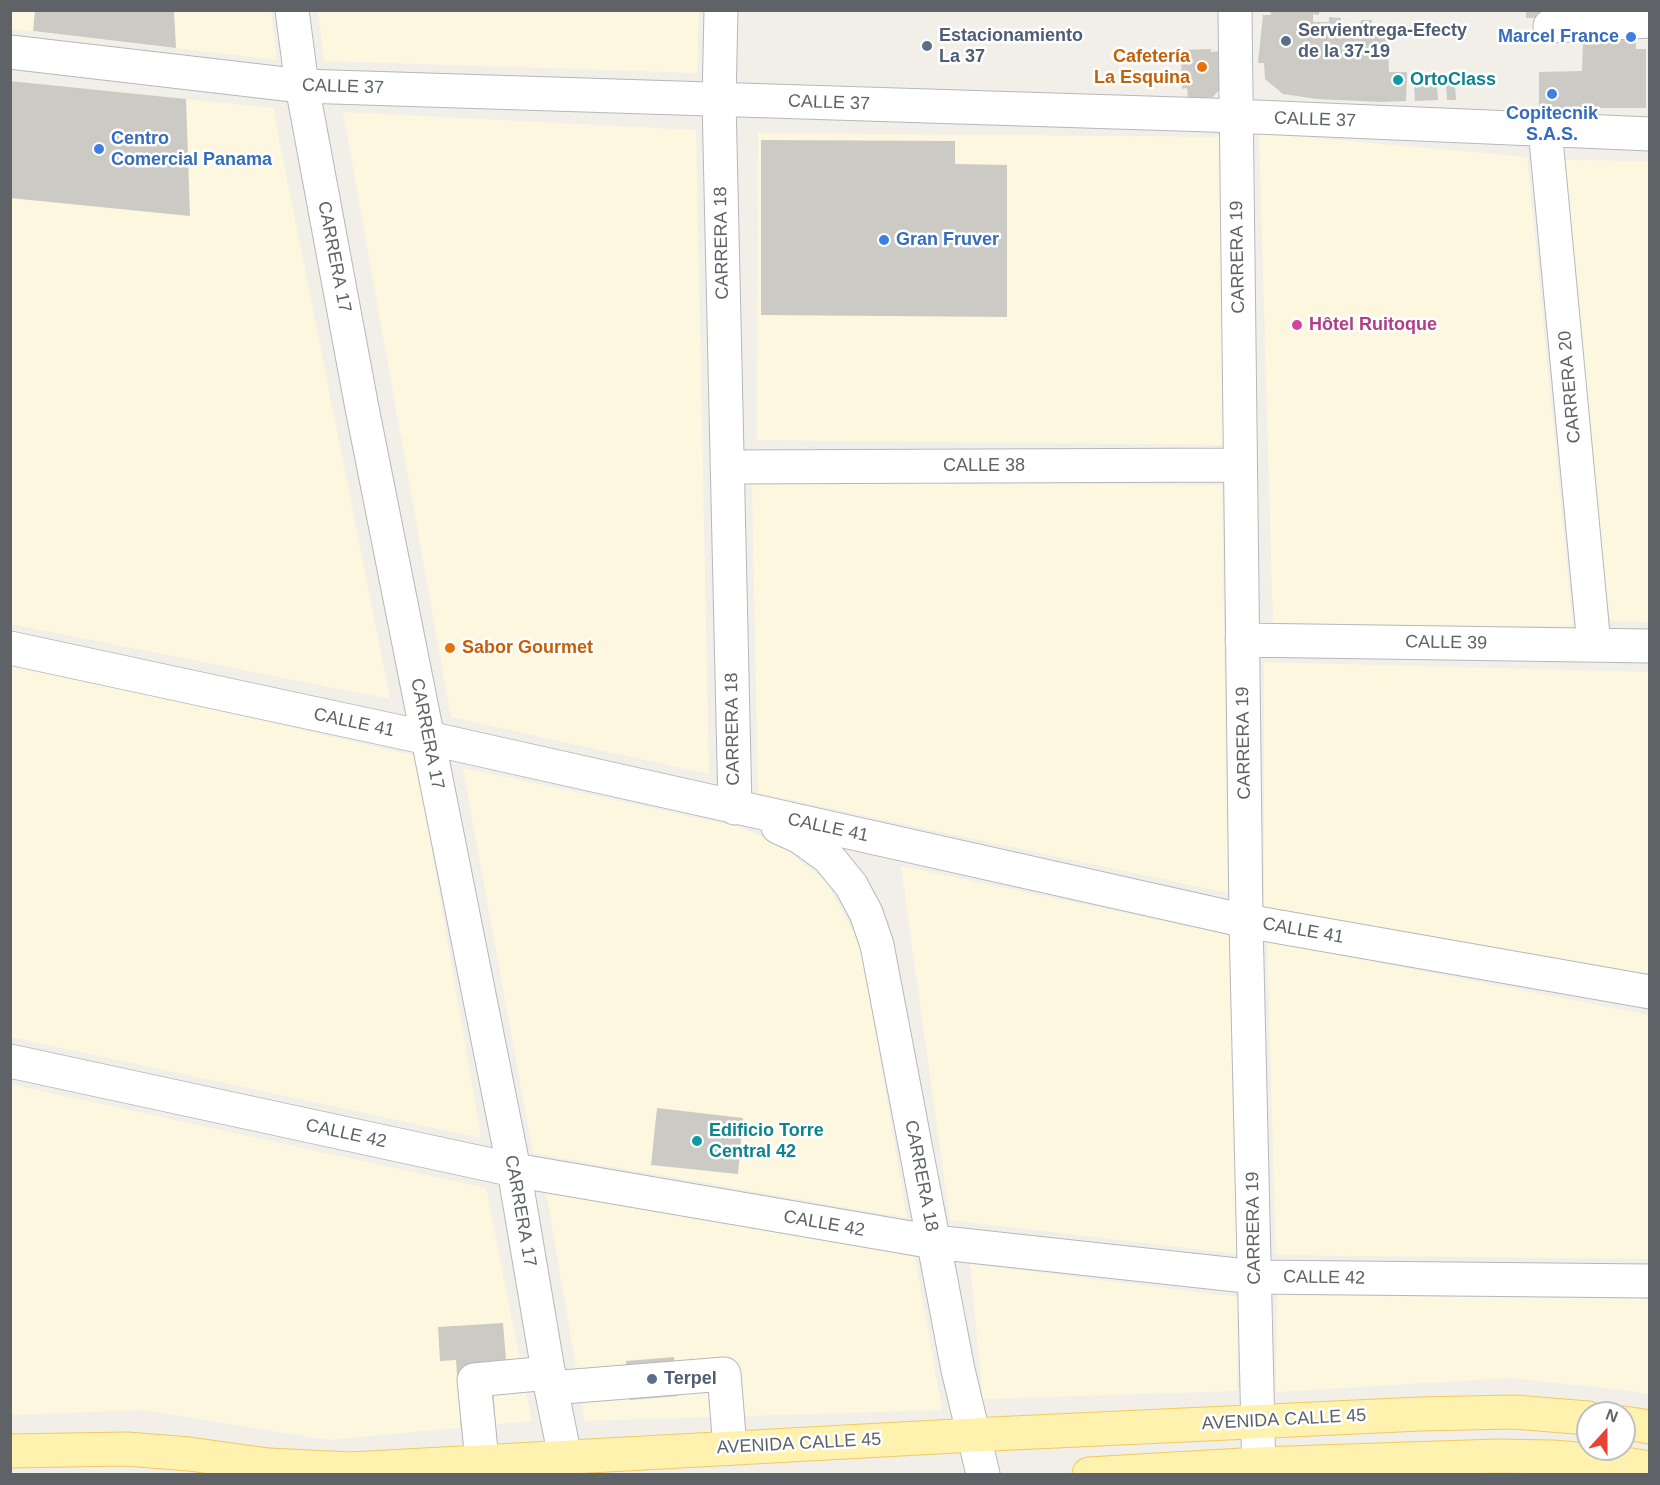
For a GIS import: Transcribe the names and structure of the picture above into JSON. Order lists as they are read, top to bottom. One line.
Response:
{"streets":{"main road":["AVENIDA CALLE 45"],"street":["CALLE 37","CARRERA 18","CARRERA 17","CARRERA 19","CARRERA 20","CALLE 38","CALLE 39","CALLE 41","CALLE 42"]},"crossings":[["CALLE 37","CARRERA 18"],["CALLE 37","CARRERA 17"],["CALLE 37","CARRERA 19"],["CALLE 37","CARRERA 20"],["CARRERA 18","CALLE 38"],["CARRERA 18","CALLE 41"],["CARRERA 18","CALLE 42"],["CARRERA 18","AVENIDA CALLE 45"],["CARRERA 17","CALLE 41"],["CARRERA 17","CALLE 42"],["CARRERA 17","AVENIDA CALLE 45"],["CARRERA 19","CALLE 38"],["CARRERA 19","CALLE 39"],["CARRERA 19","CALLE 41"],["CARRERA 19","CALLE 42"],["CARRERA 19","AVENIDA CALLE 45"],["CARRERA 20","CALLE 39"]],"places":["Marcel France","Servientrega-Efecty de la 37-19","Estacionamiento La 37","Cafetería La Esquina","OrtoClass","Copitecnik S.A.S.","Centro Comercial Panama","Gran Fruver","Hôtel Ruitoque","Sabor Gourmet","Edificio Torre Central 42","Terpel"],"north":"top"}
